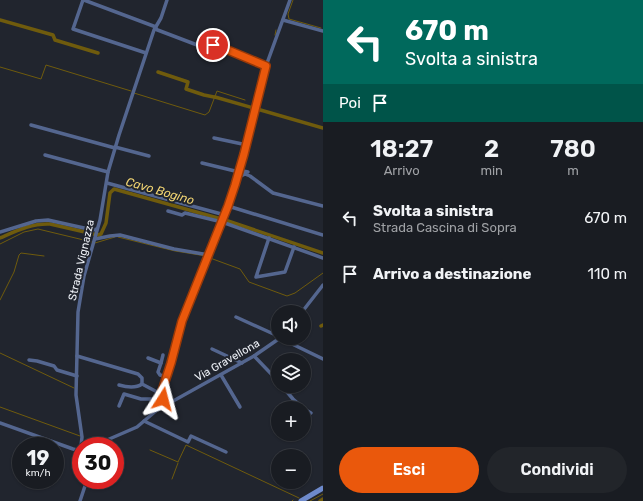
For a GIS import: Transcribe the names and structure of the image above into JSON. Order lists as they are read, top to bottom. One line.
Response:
{"streets":{"street":["Strada Vignazza","Via Gravellona"]},"water":["Cavo Bogino"],"page":{"turn":["670 m","Svolta a sinistra"],"then":"Poi","eta":["18:27","Arrivo","2","min","780","m"],"list":[{"name":"Svolta a sinistra","note":"Strada Cascina di Sopra","value":"670 m"},{"name":"Arrivo a destinazione","value":"110 m"}],"map_buttons":["+","−"],"speed":"19 km/h","limit":"30","buttons":["Esci","Condividi"]}}
